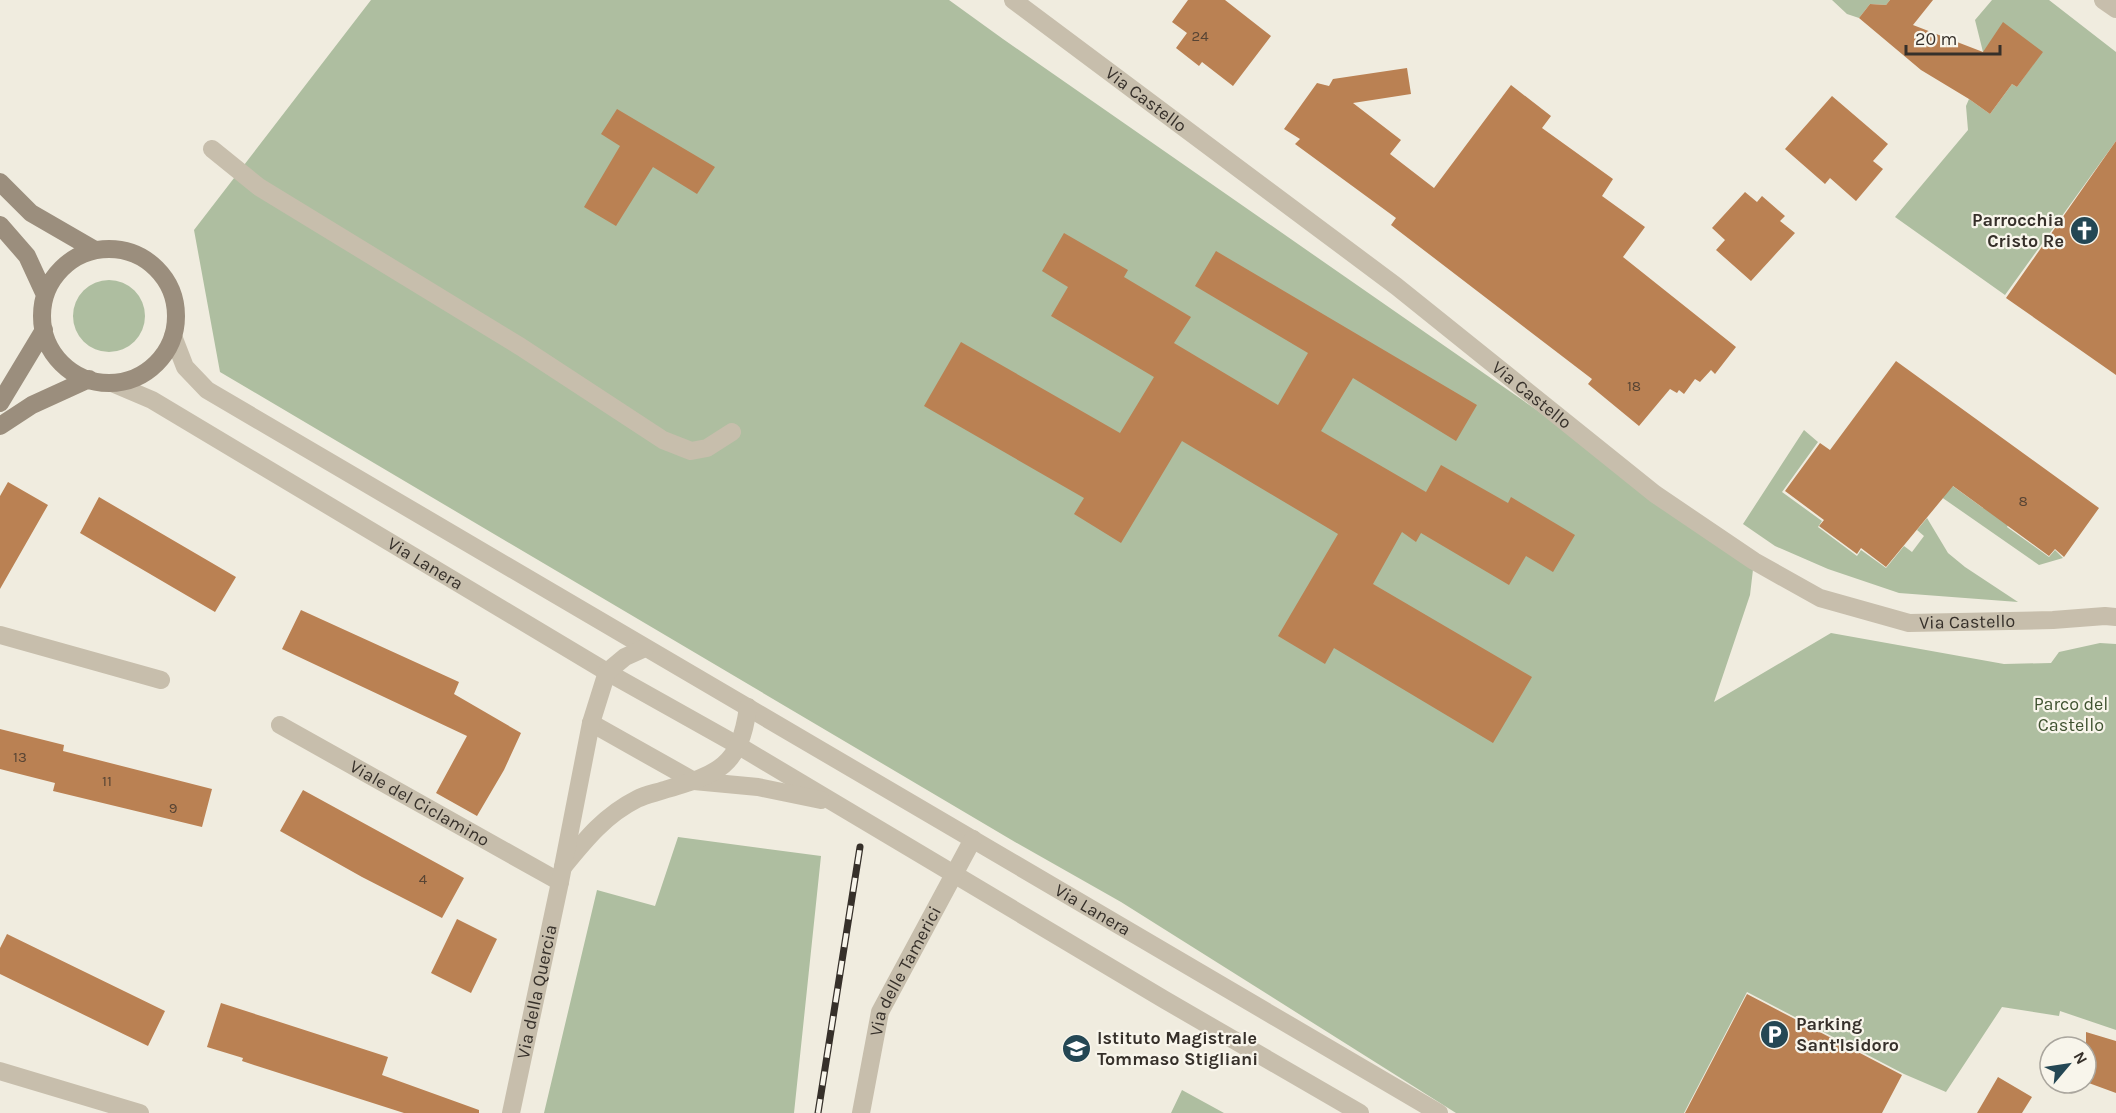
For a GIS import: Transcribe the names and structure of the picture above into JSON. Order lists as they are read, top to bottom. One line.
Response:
{"streets":{"street":["Via Castello","Via Lanera","Viale del Ciclamino","Via delle Tamerici","Via della Quercia"]},"crossings":[["Via Lanera","Via delle Tamerici"],["Via Lanera","Via della Quercia"],["Viale del Ciclamino","Via della Quercia"]],"parks":["Parco del Castello"],"places":{"church":["Parrocchia Cristo Re"],"parking":["Parking Sant'Isidoro"],"school or university":["Istituto Magistrale Tommaso Stigliani"]},"house_numbers":["24","18","8","13","11","9","4"],"scale_bar":"20 m","north":"top right"}
